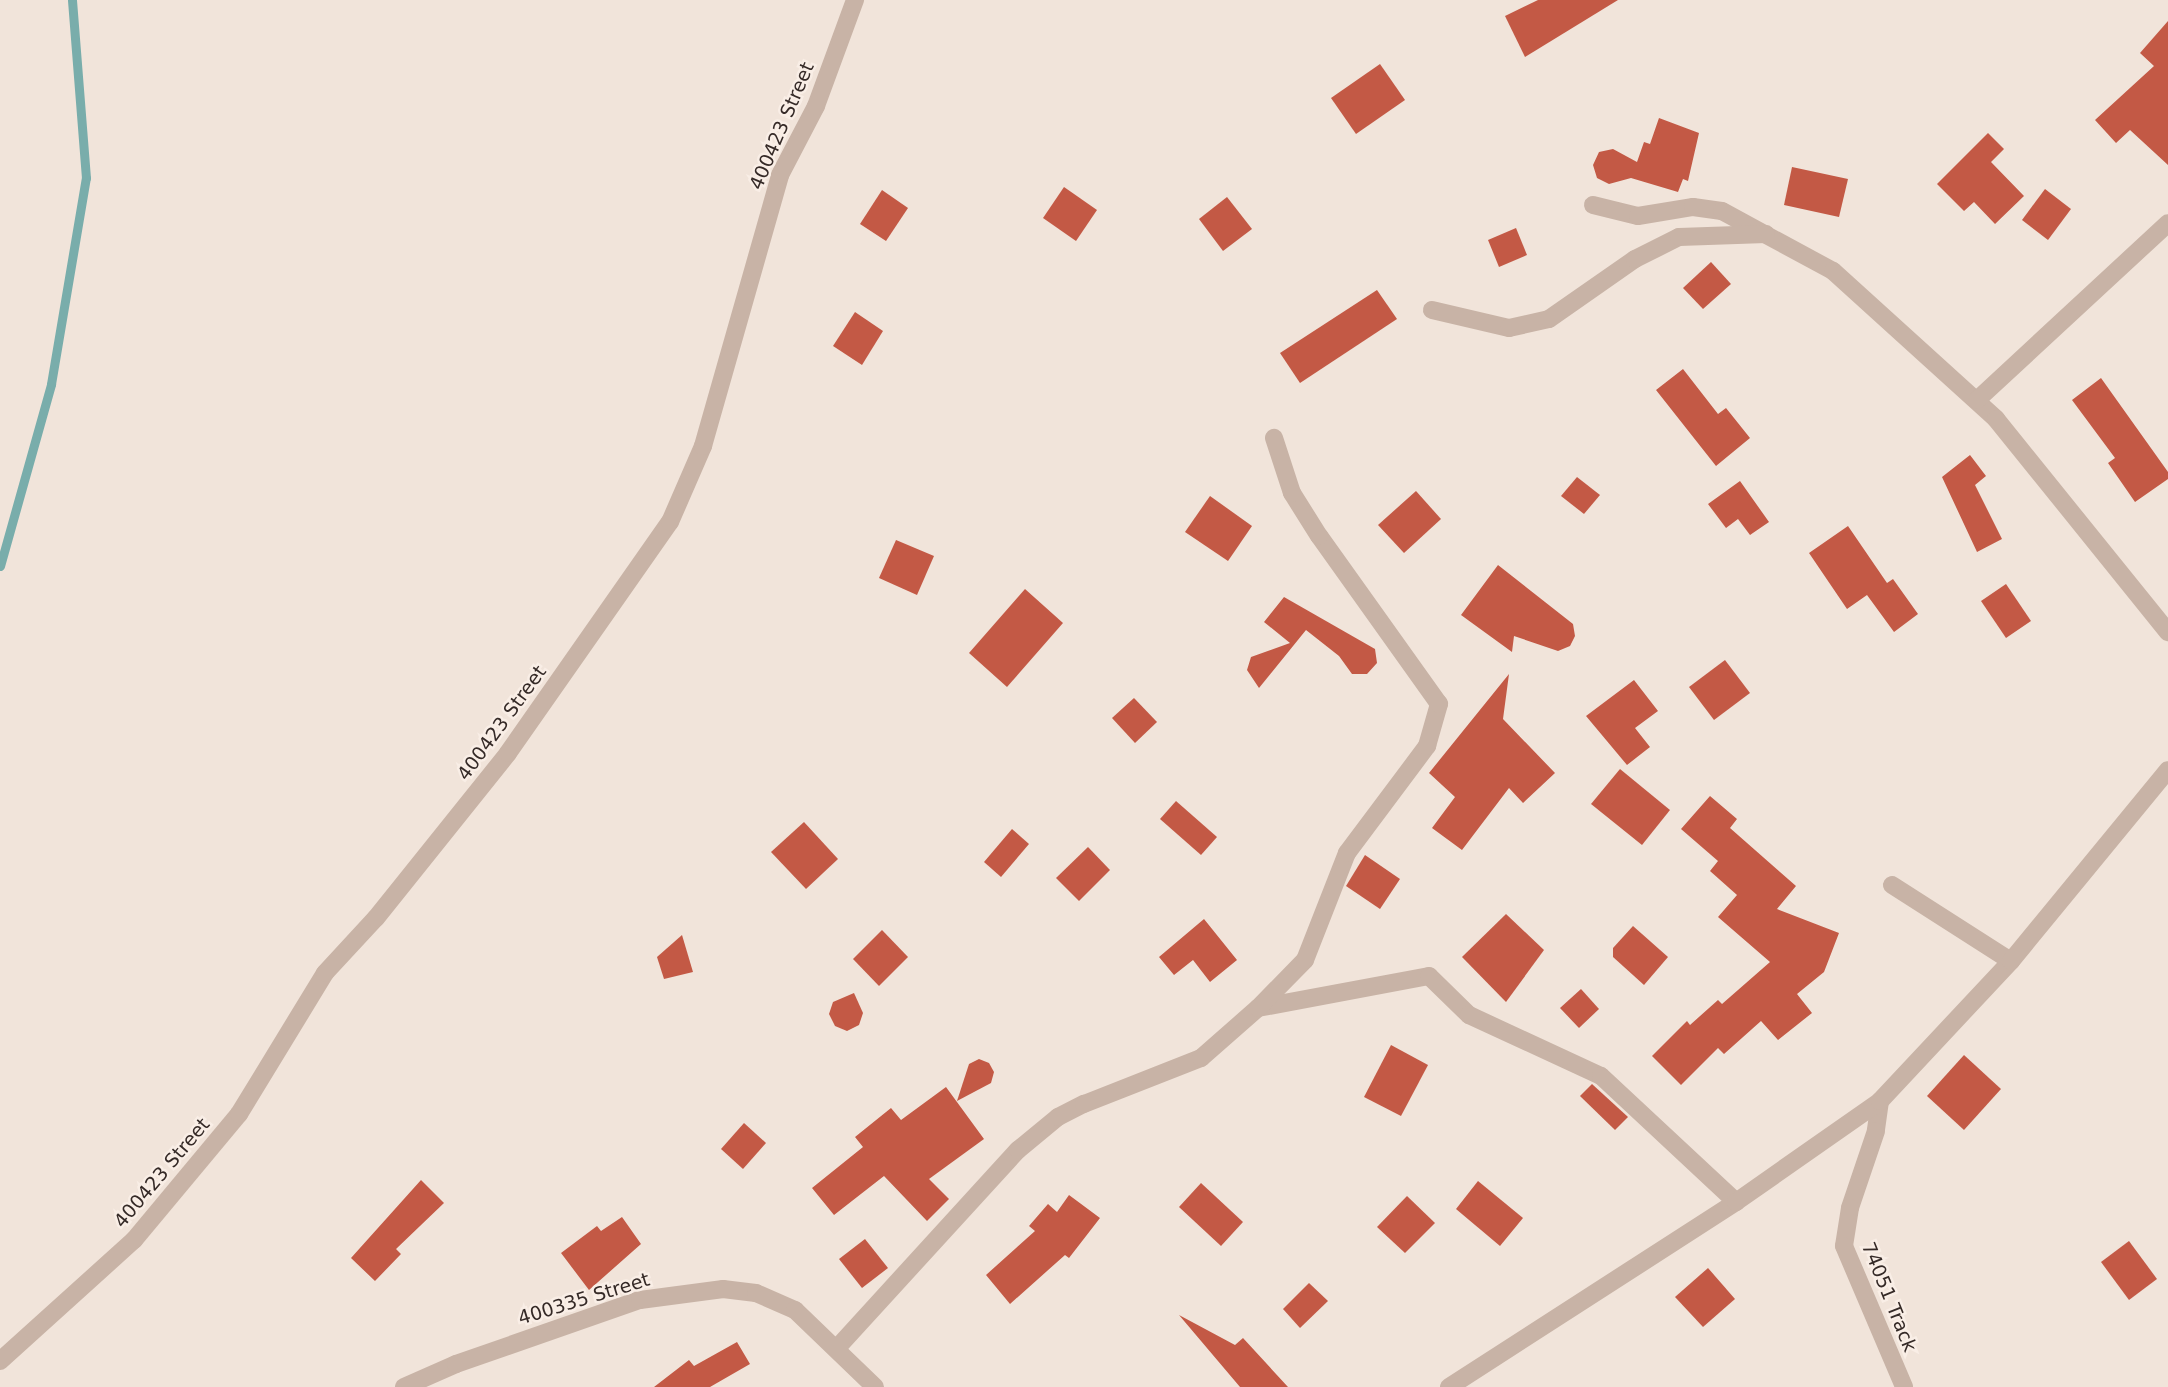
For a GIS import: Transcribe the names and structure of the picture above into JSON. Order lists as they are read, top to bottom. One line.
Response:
{"streets":{"street":["400423 Street","74051 Track","400335 Street"]}}
